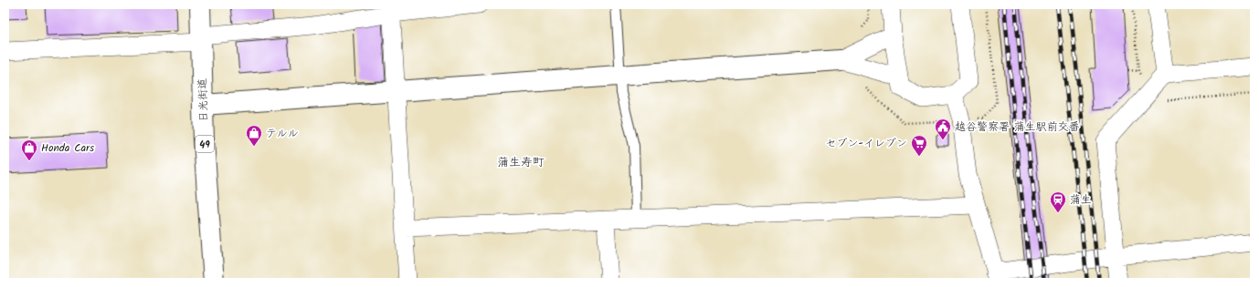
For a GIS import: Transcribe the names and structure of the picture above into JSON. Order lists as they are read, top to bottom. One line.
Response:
{"streets":{"street":["日光街道","49"]},"districts":["蒲生寿町"],"places":{"public building":["越谷警察署 蒲生駅前交番"],"shop":["テルル","Honda Cars"],"supermarket":["セブン-イレブン"],"station":["蒲生"]}}
